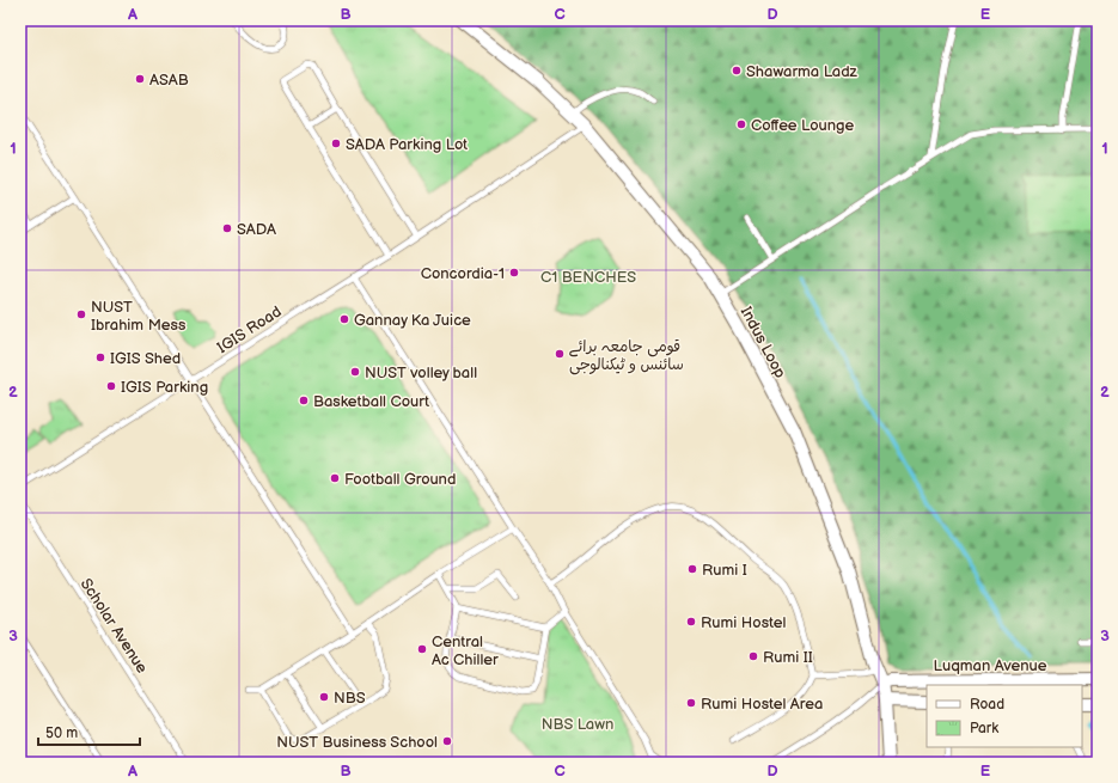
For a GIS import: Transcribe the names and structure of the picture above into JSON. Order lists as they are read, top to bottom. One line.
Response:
{"streets":{"street":["Indus Loop","Luqman Avenue"],"lane":["IGIS Road","Scholar Avenue"]},"crossings":[["IGIS Road","Indus Loop"],["Indus Loop","Luqman Avenue"]],"parks":["C1 BENCHES","NBS Lawn"],"places":["Shawarma Ladz","ASAB","Coffee Lounge","SADA Parking Lot","SADA","Concordia-1","NUST Ibrahim Mess","Gannay Ka Juice","قومی جامعہ برائے سائنس و ٹیکنالوجی","IGIS Shed","NUST volley ball","IGIS Parking","Basketball Court","Football Ground","Rumi I","Rumi Hostel","Central Ac Chiller","Rumi II","NBS","Rumi Hostel Area","NUST Business School"],"legend":["Road","Park"],"scale_bar":"50 m","grid":{"columns":["A","B","C","D","E"],"rows":["1","2","3"]}}
